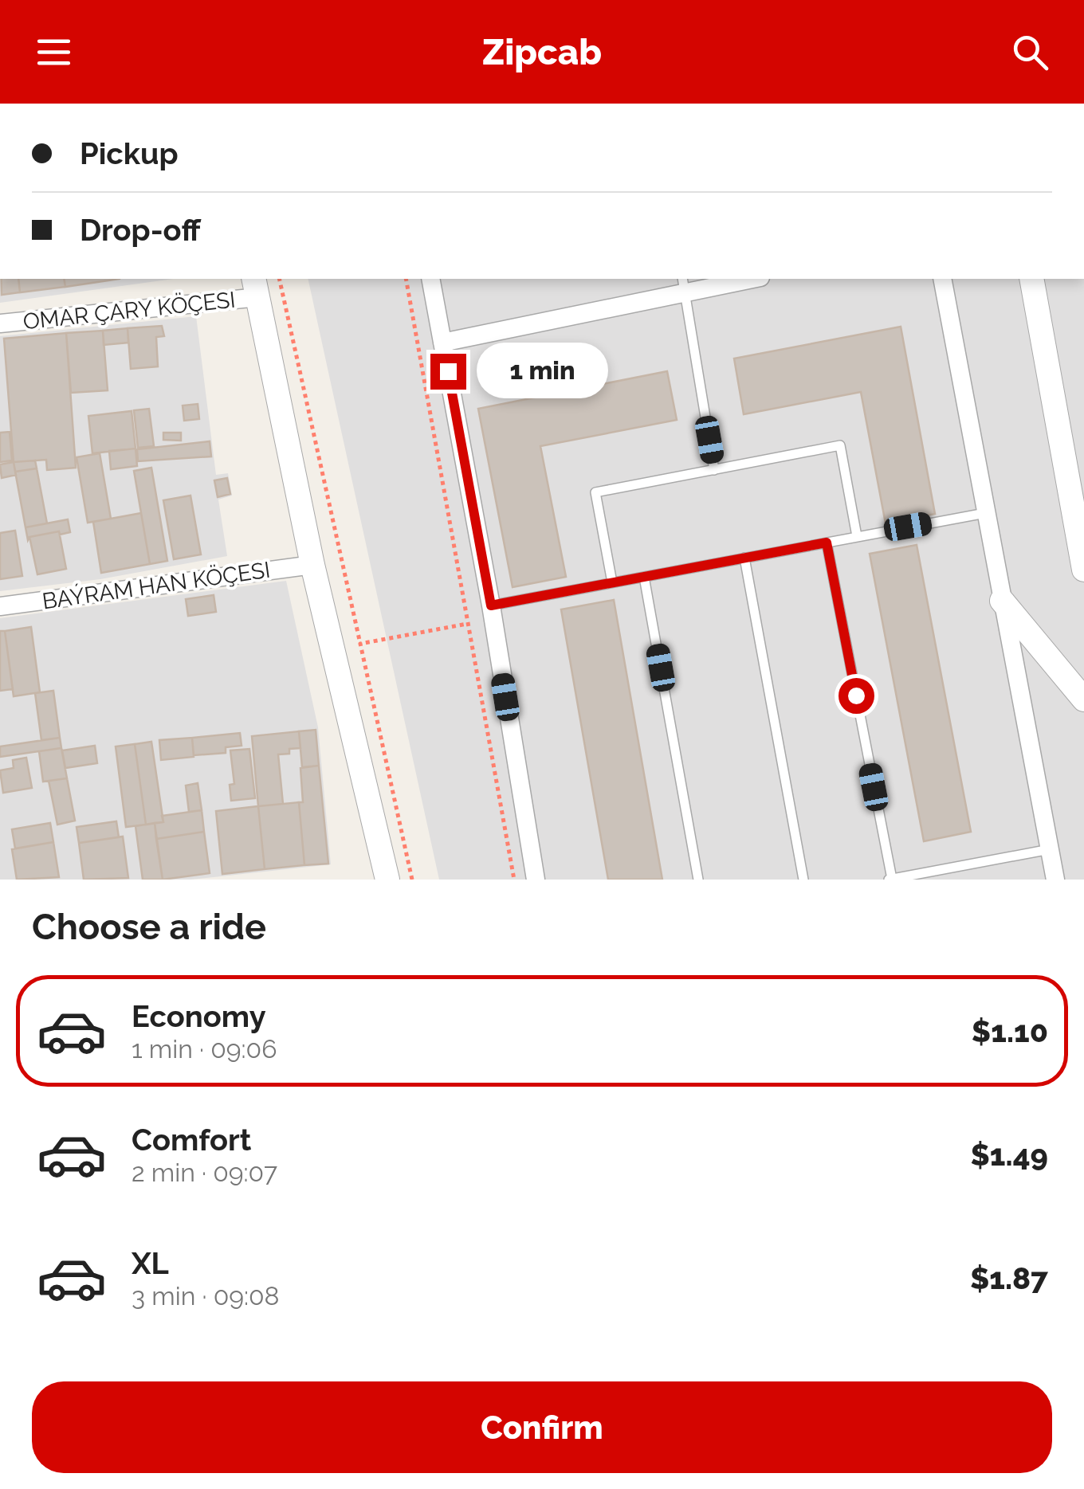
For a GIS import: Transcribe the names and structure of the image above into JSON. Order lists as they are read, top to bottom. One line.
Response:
{"streets":{"street":["OMAR ÇARY KÖÇESI","BAÝRAM HAN KÖÇESI"]},"page":{"header":"Zipcab","banner":["Pickup","Drop-off"],"bubble":"1 min","heading":"Choose a ride","list":[{"name":"Economy","note":"1 min · 09:06","value":"$1.10"},{"name":"Comfort","note":"2 min · 09:07","value":"$1.49"},{"name":"XL","note":"3 min · 09:08","value":"$1.87"}],"buttons":"Confirm"}}
